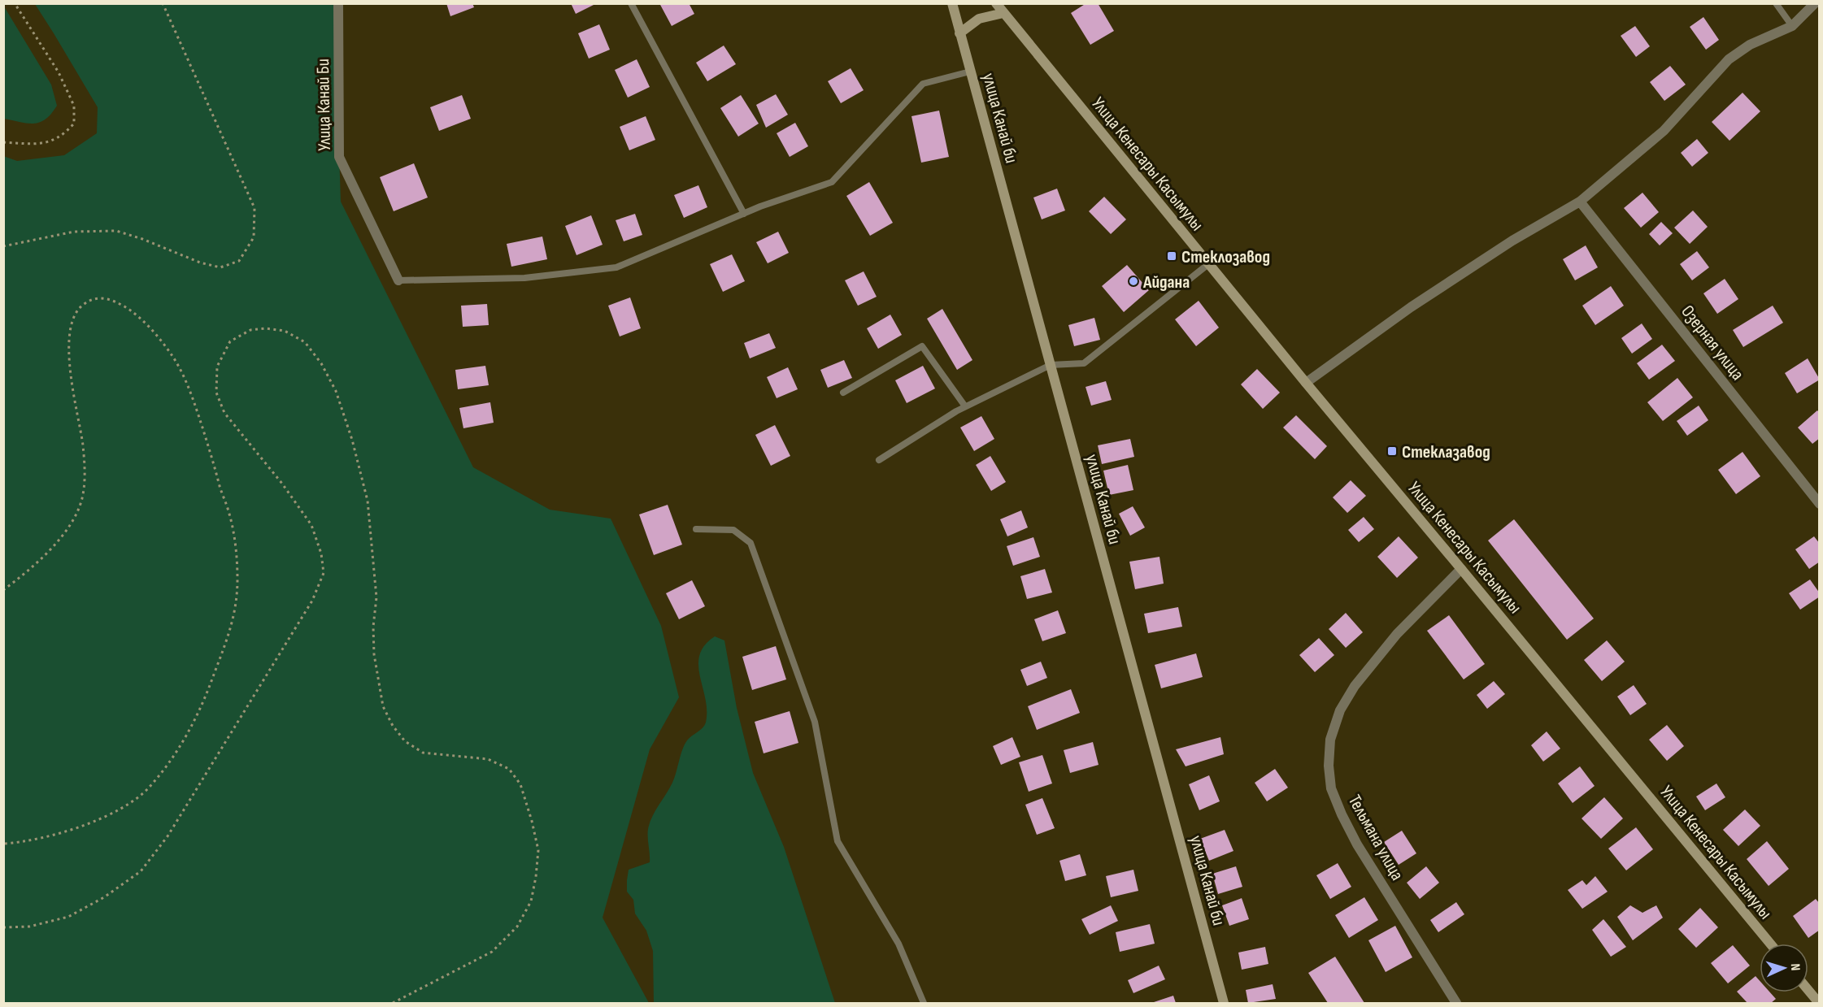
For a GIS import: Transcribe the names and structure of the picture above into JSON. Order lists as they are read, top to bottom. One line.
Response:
{"streets":{"main road":["улица Канай би","Улица Кенесары Касымулы"],"street":["Улица Канай Би","Озерная улица","Тельмана улица"]},"crossings":[["Улица Кенесары Касымулы","Тельмана улица"]],"places":{"transit":["Стеклозавод","Стеклазавод"],"other":["Айдана"]},"north":"right"}
